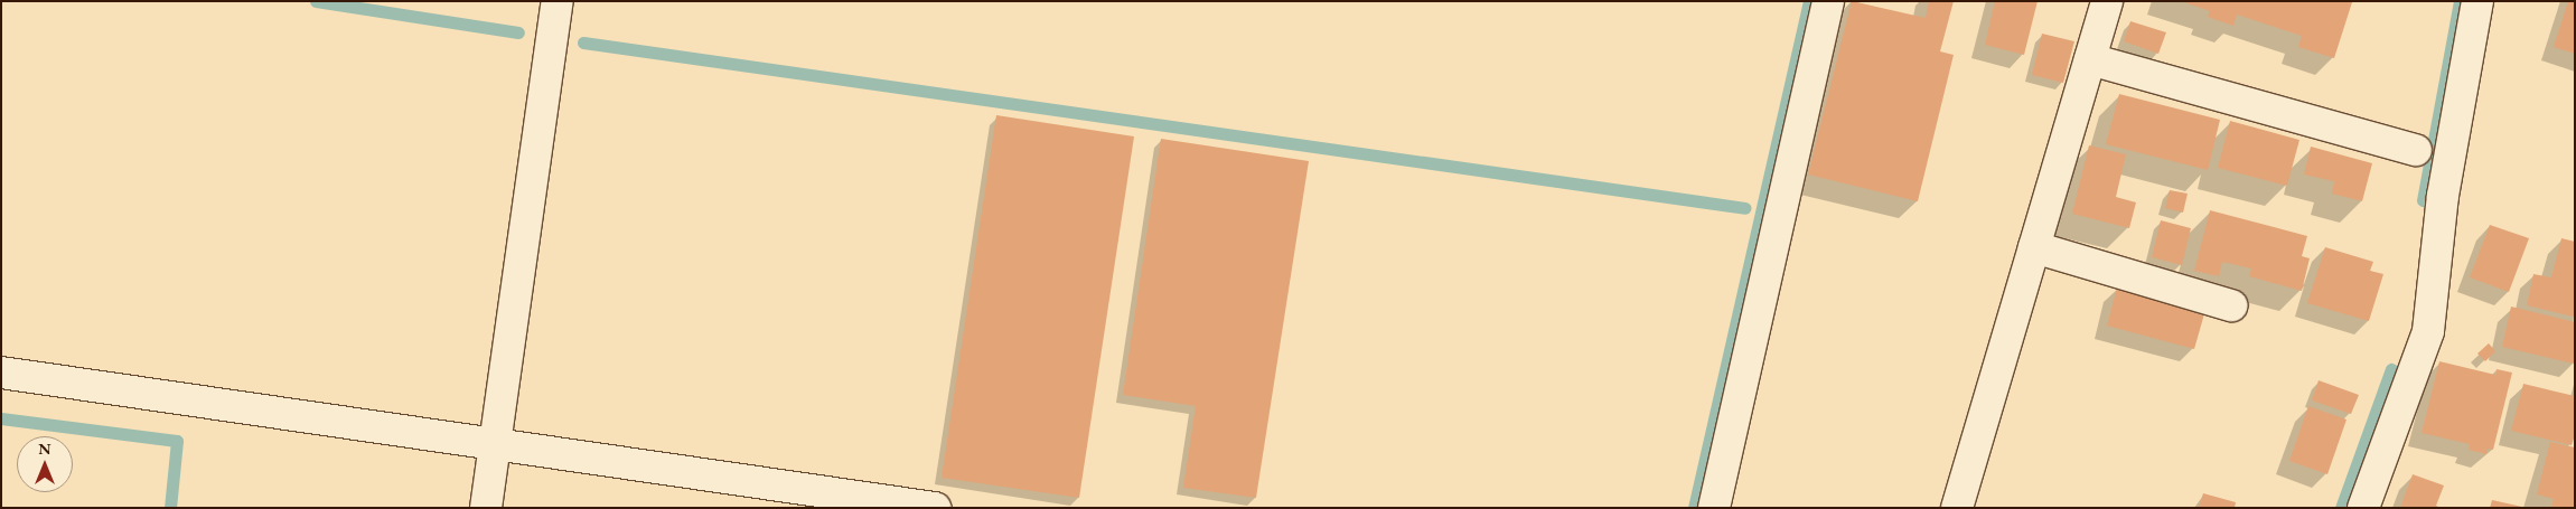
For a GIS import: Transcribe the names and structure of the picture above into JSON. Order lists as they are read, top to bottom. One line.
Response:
{"north":"top"}
